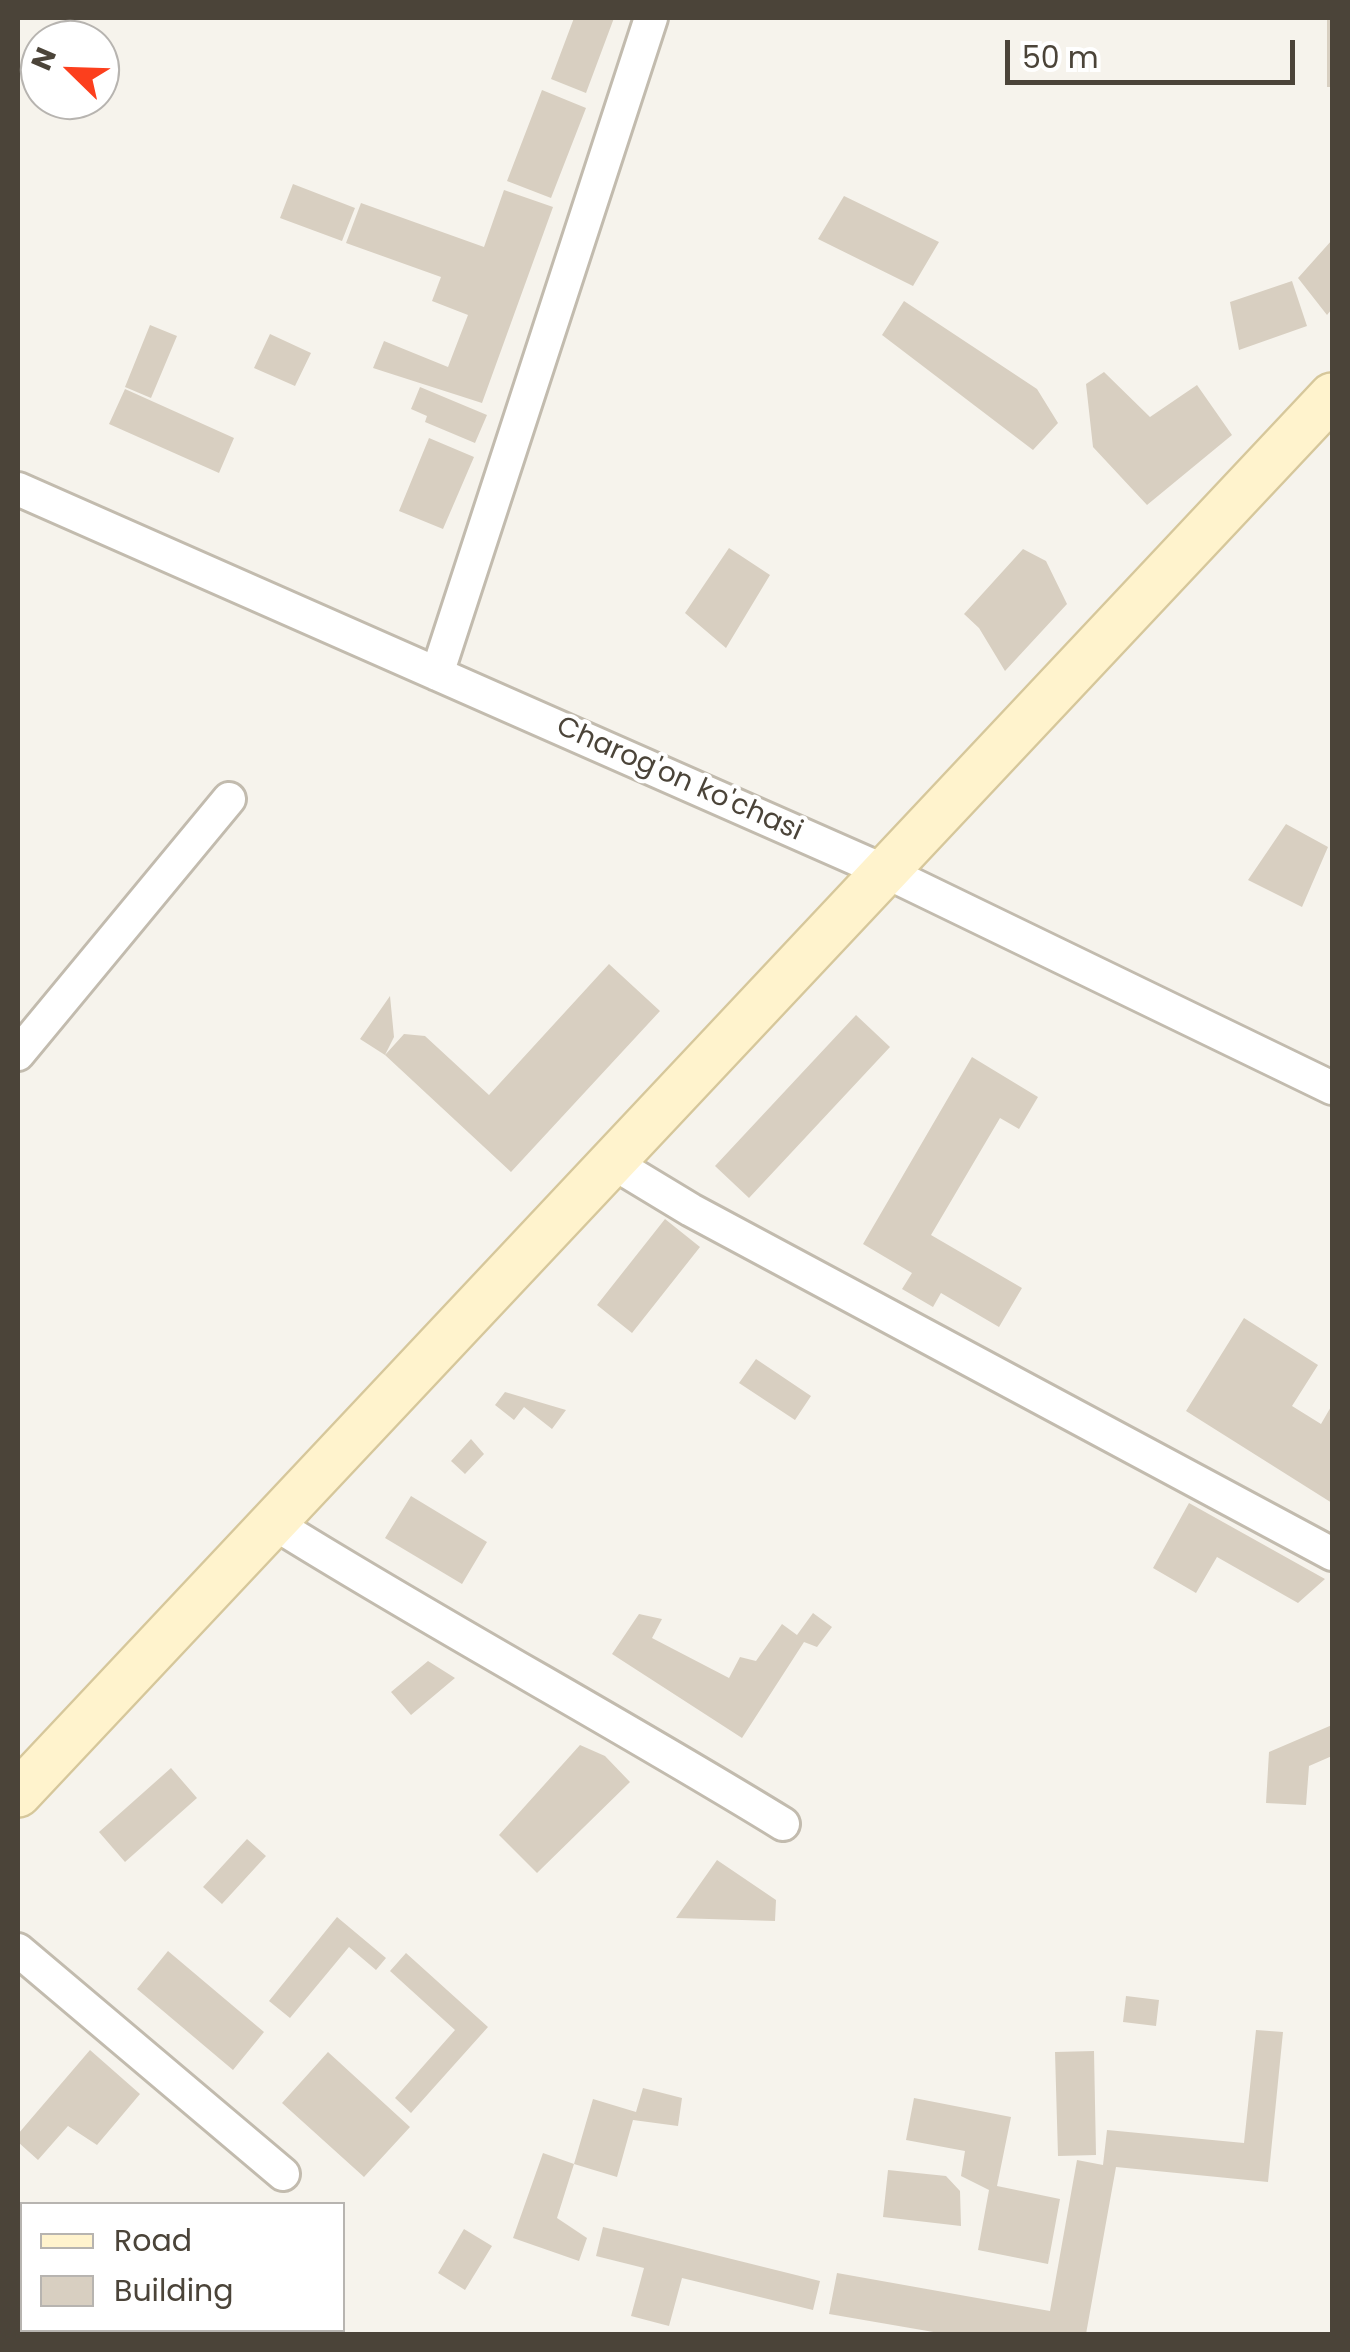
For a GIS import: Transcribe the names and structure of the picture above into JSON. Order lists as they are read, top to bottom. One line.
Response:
{"streets":{"street":["Charog'on ko'chasi"]},"legend":["Road","Building"],"scale_bar":"50 m","north":"top left"}
